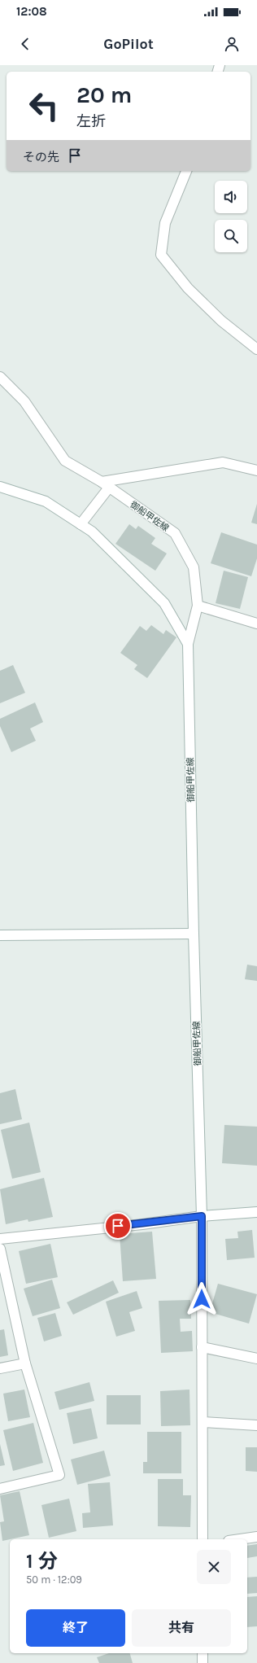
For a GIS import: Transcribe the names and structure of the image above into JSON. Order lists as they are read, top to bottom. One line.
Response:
{"streets":{"street":["御船甲佐線"]},"page":{"status":"12:08","header":"GoPilot","turn":["20 m","左折"],"then":"その先","heading":["1 分","50 m · 12:09"],"buttons":["終了","共有"]}}
